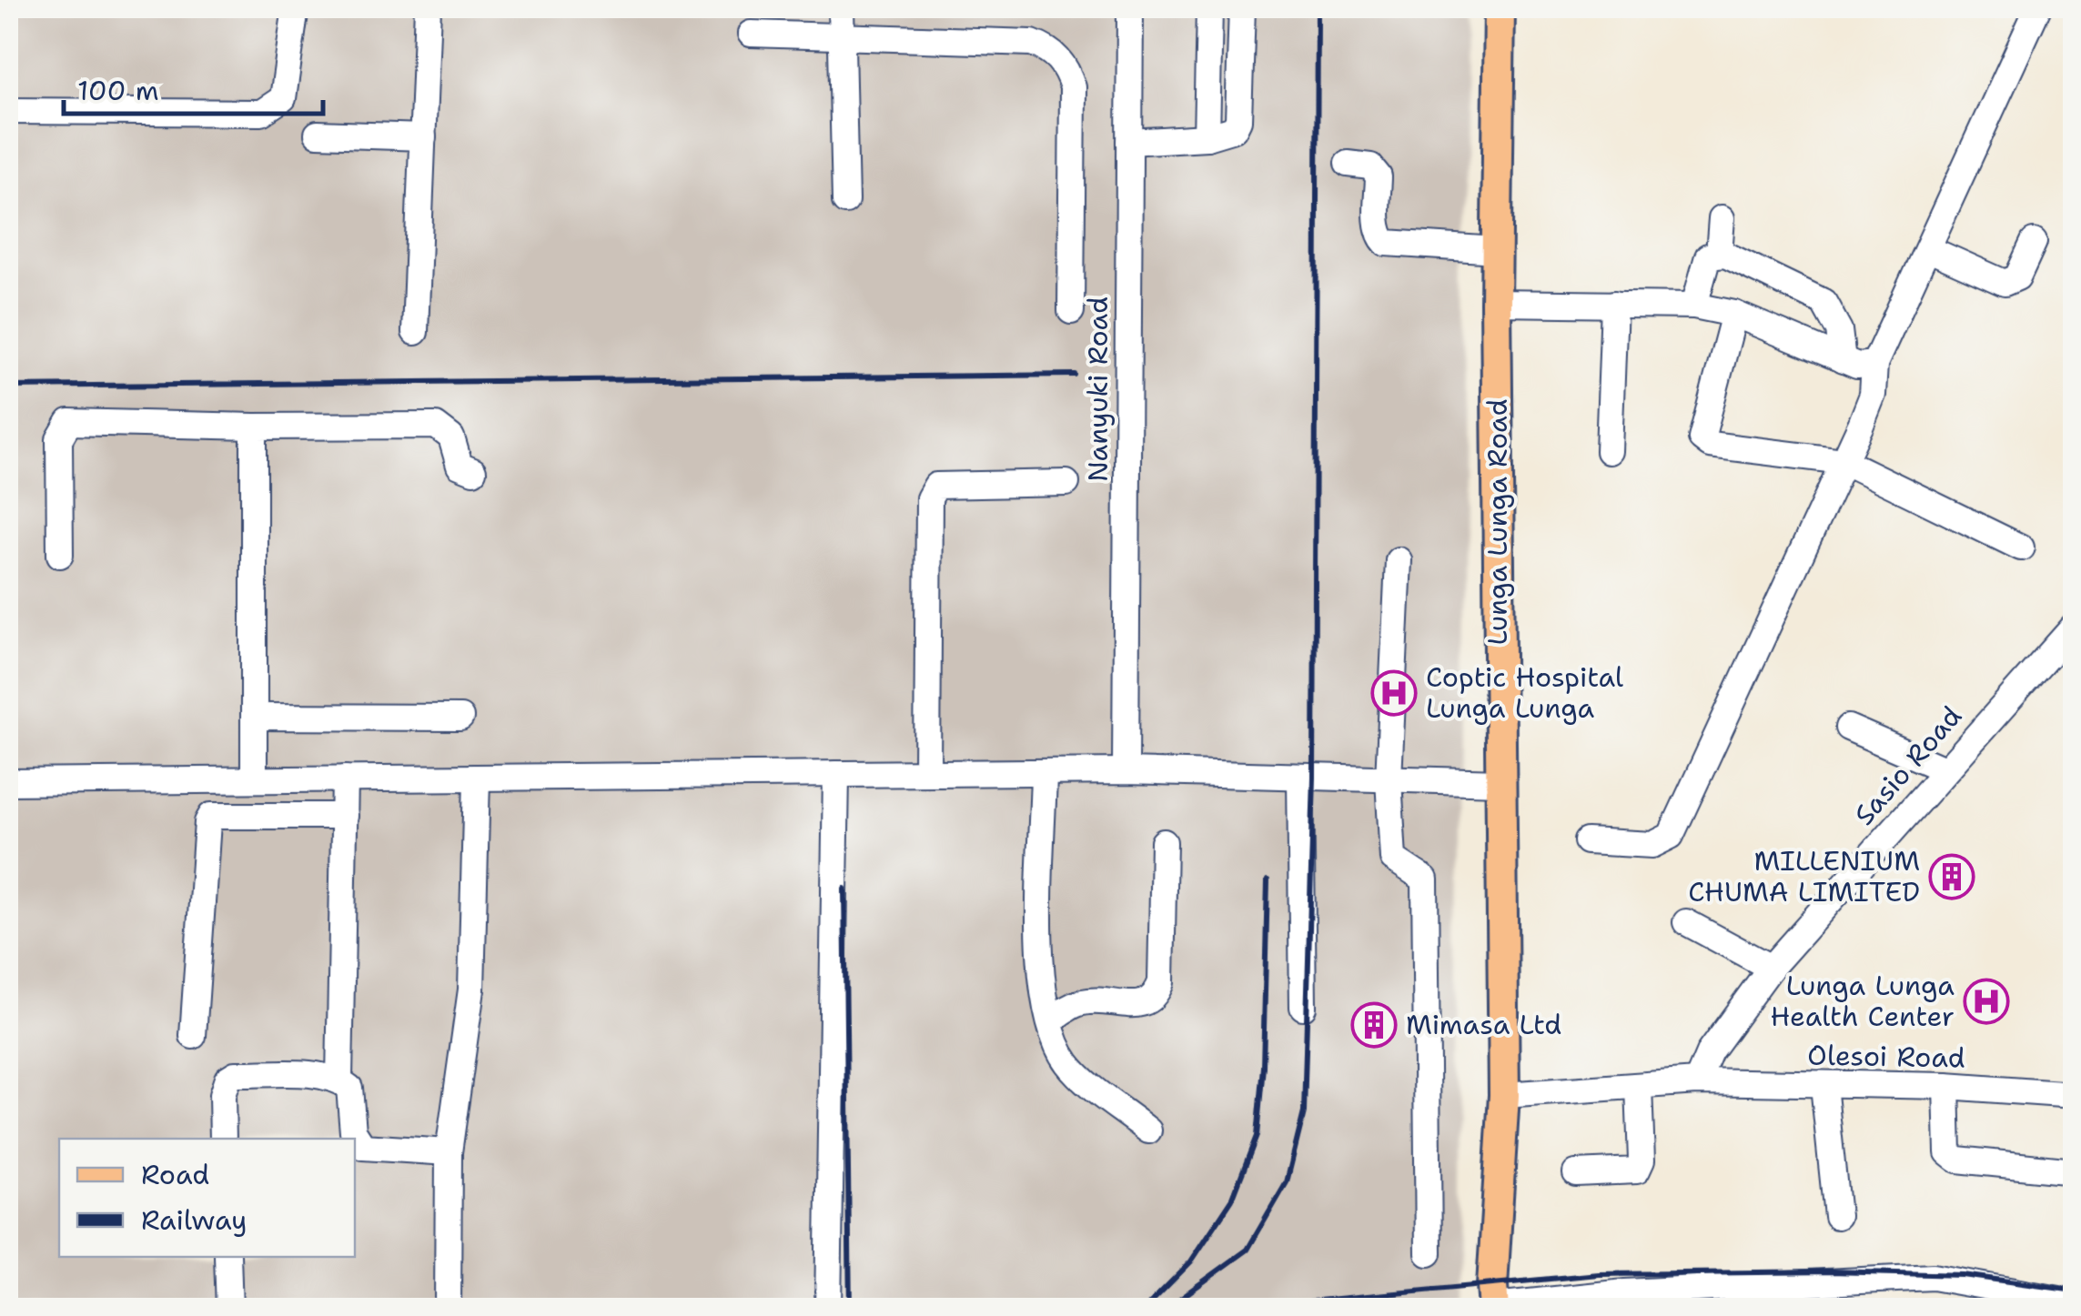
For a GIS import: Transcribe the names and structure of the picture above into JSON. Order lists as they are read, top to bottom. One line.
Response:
{"streets":{"main road":["Lunga Lunga Road"],"street":["Nanyuki Road","Sasio Road","Olesoi Road"]},"crossings":[["Lunga Lunga Road","Olesoi Road"],["Sasio Road","Olesoi Road"]],"places":{"hospital":["Coptic Hospital Lunga Lunga","Lunga Lunga Health Center"],"building":["MILLENIUM CHUMA LIMITED","Mimasa Ltd"]},"legend":["Road","Railway"],"scale_bar":"100 m"}
